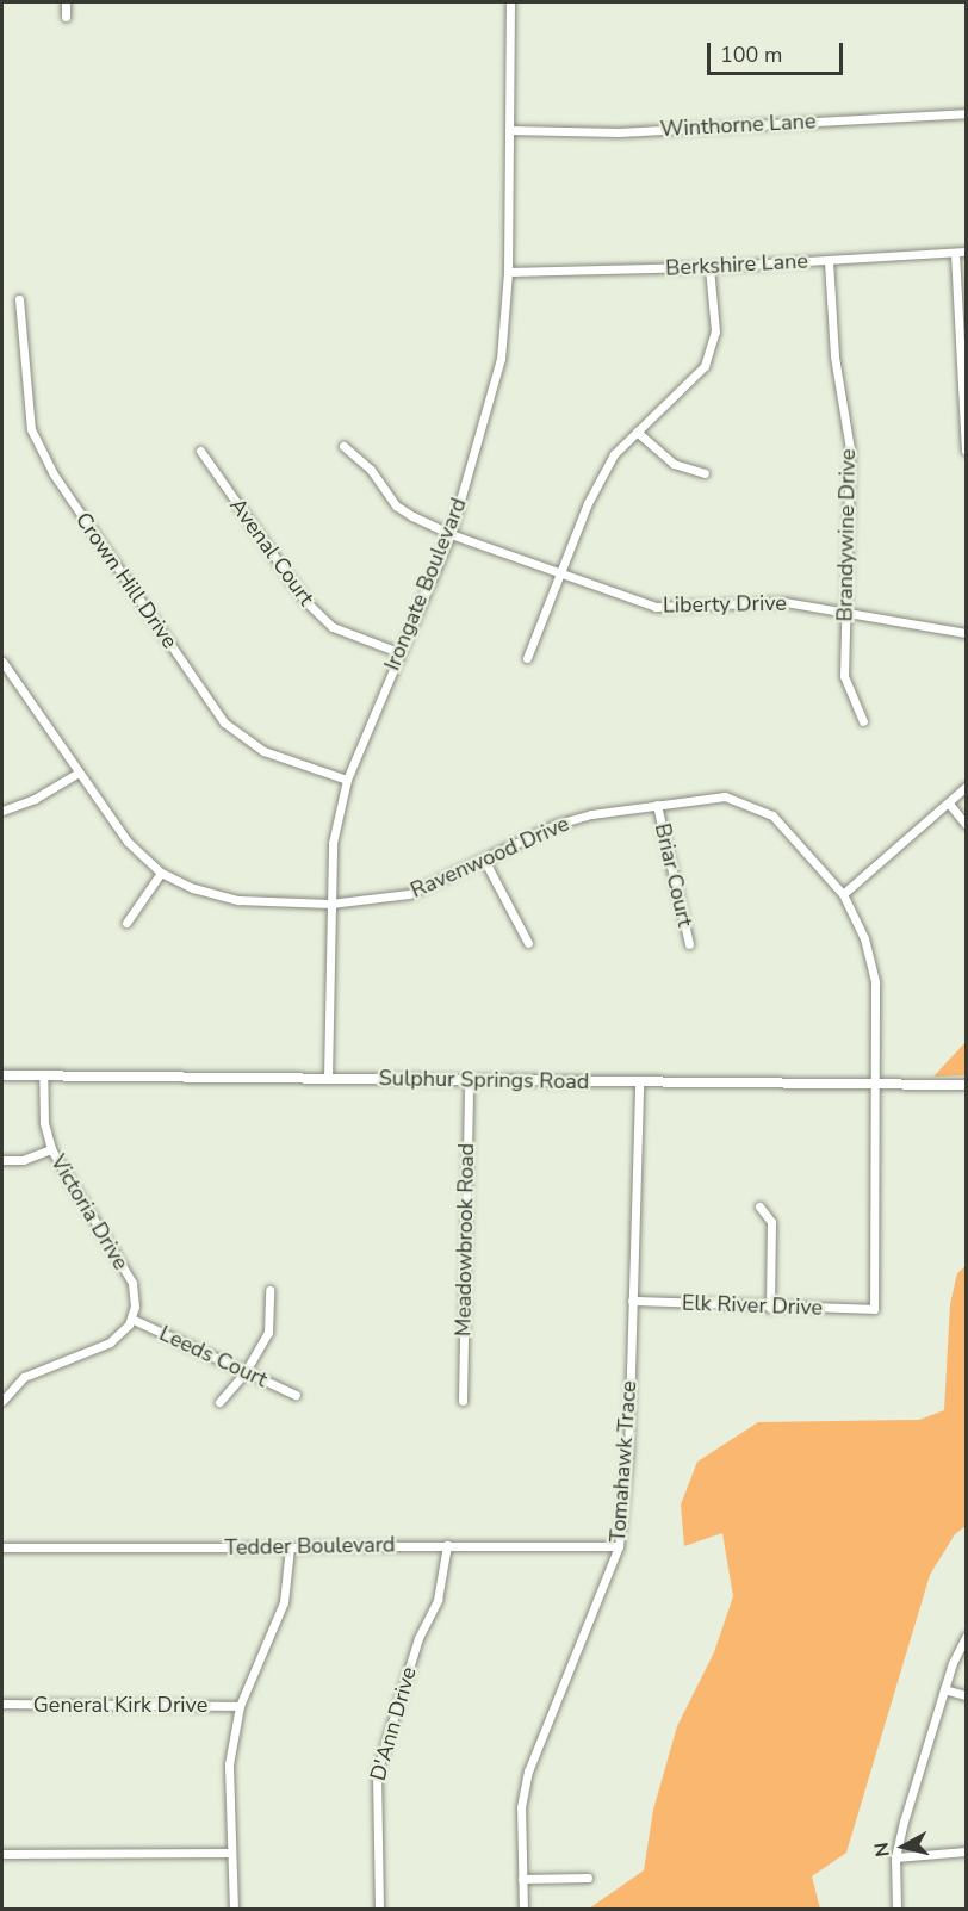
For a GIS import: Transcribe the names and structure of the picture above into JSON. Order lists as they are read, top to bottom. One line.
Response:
{"streets":{"street":["Winthorne Lane","Berkshire Lane","Brandywine Drive","Avenal Court","Crown Hill Drive","Irongate Boulevard","Liberty Drive","Ravenwood Drive","Briar Court","Sulphur Springs Road","Victoria Drive","Meadowbrook Road","Elk River Drive","Leeds Court","Tomahawk Trace","Tedder Boulevard","General Kirk Drive","D'Ann Drive"]},"crossings":[["Winthorne Lane","Irongate Boulevard"],["Berkshire Lane","Brandywine Drive"],["Berkshire Lane","Irongate Boulevard"],["Brandywine Drive","Liberty Drive"],["Avenal Court","Irongate Boulevard"],["Crown Hill Drive","Irongate Boulevard"],["Irongate Boulevard","Liberty Drive"],["Irongate Boulevard","Ravenwood Drive"],["Irongate Boulevard","Sulphur Springs Road"],["Ravenwood Drive","Briar Court"],["Ravenwood Drive","Sulphur Springs Road"],["Ravenwood Drive","Elk River Drive"],["Sulphur Springs Road","Victoria Drive"],["Sulphur Springs Road","Meadowbrook Road"],["Sulphur Springs Road","Tomahawk Trace"],["Victoria Drive","Leeds Court"],["Elk River Drive","Tomahawk Trace"],["Tomahawk Trace","Tedder Boulevard"],["Tedder Boulevard","D'Ann Drive"]],"scale_bar":"100 m","north":"left"}
